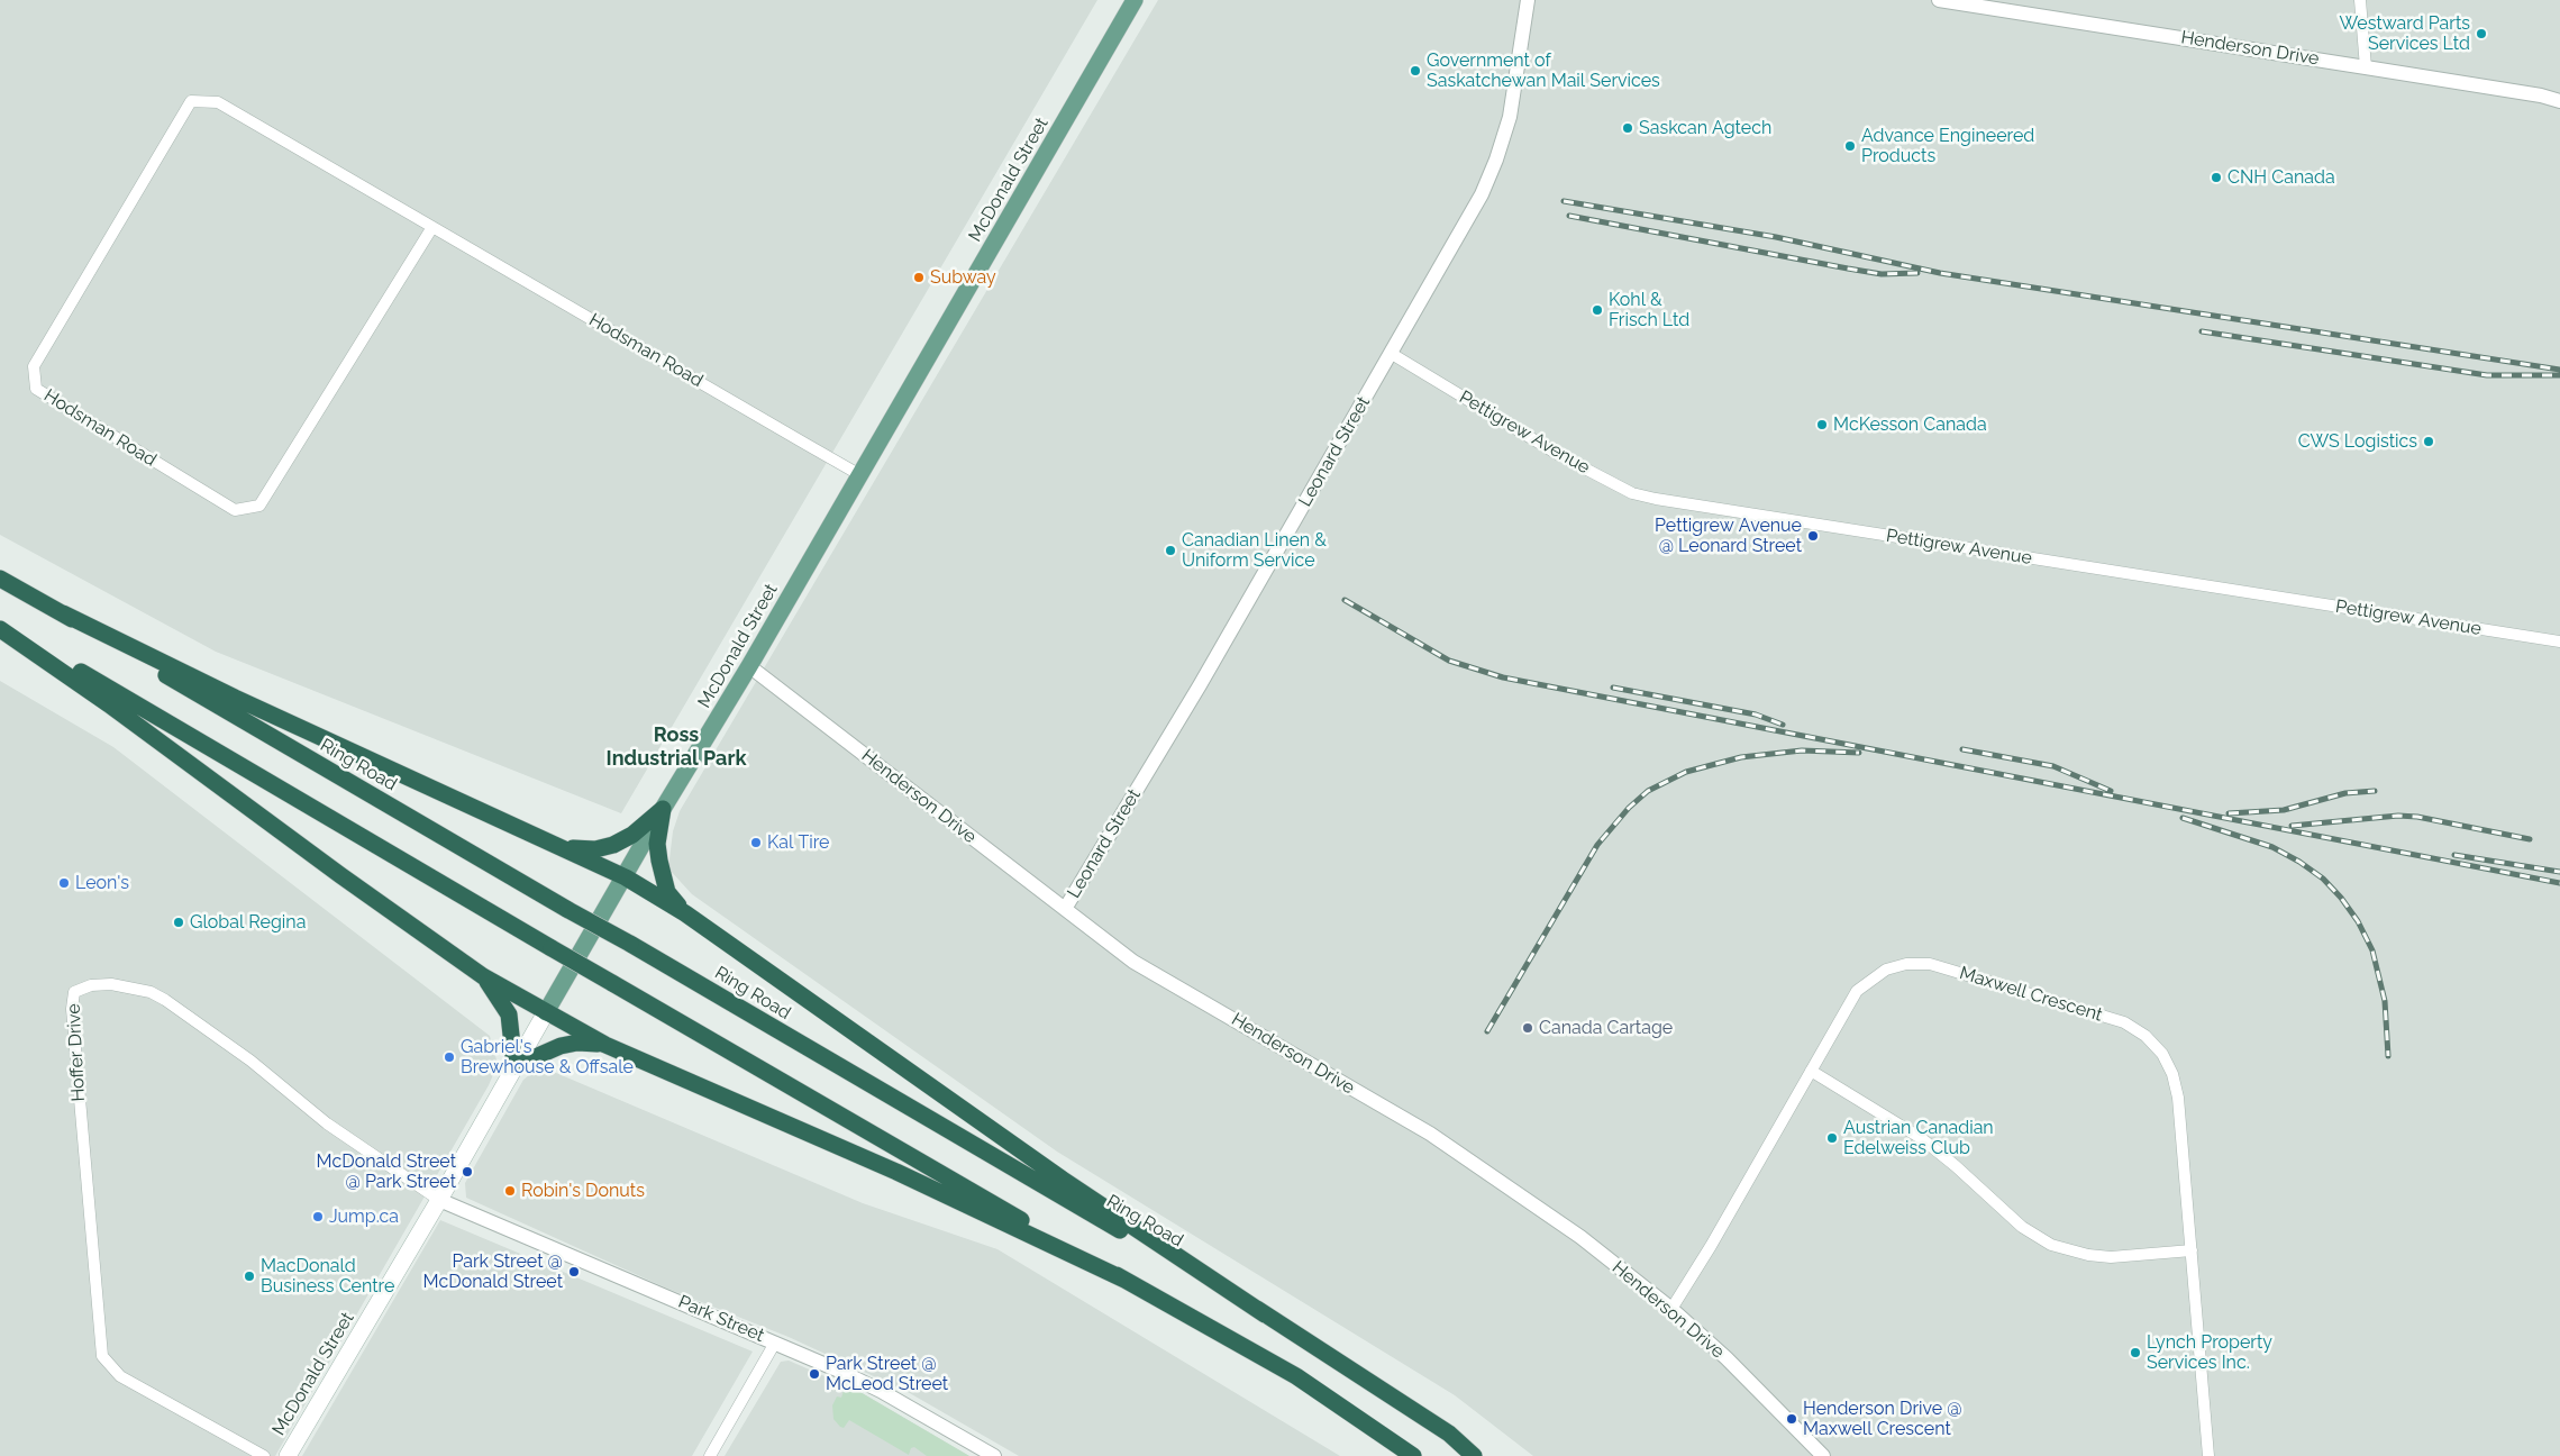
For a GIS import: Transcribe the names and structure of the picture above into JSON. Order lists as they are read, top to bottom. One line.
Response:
{"streets":{"highway":["Ring Road"],"main road":["McDonald Street"],"street":["Henderson Drive","Hodsman Road","Pettigrew Avenue","Leonard Street","Maxwell Crescent","Hoffer Drive","Park Street"]},"crossings":[["Henderson Drive","McDonald Street"],["Henderson Drive","Leonard Street"],["Henderson Drive","Maxwell Crescent"],["McDonald Street","Hodsman Road"],["McDonald Street","Hoffer Drive"],["McDonald Street","Park Street"],["Pettigrew Avenue","Leonard Street"],["Hoffer Drive","Park Street"]],"districts":["Ross Industrial Park"],"places":["Westward Parts Services Ltd","Government of Saskatchewan Mail Services","Saskcan Agtech","Advance Engineered Products","CNH Canada","Subway","Kohl & Frisch Ltd","McKesson Canada","CWS Logistics","Pettigrew Avenue @ Leonard Street","Canadian Linen & Uniform Service","Kal Tire","Leon's","Global Regina","Canada Cartage","Gabriel's Brewhouse & Offsale","Austrian Canadian Edelweiss Club","McDonald Street @ Park Street","Robin's Donuts","Jump.ca","Park Street @ McDonald Street","MacDonald Business Centre","Lynch Property Services Inc.","Park Street @ McLeod Street","Henderson Drive @ Maxwell Crescent"]}
